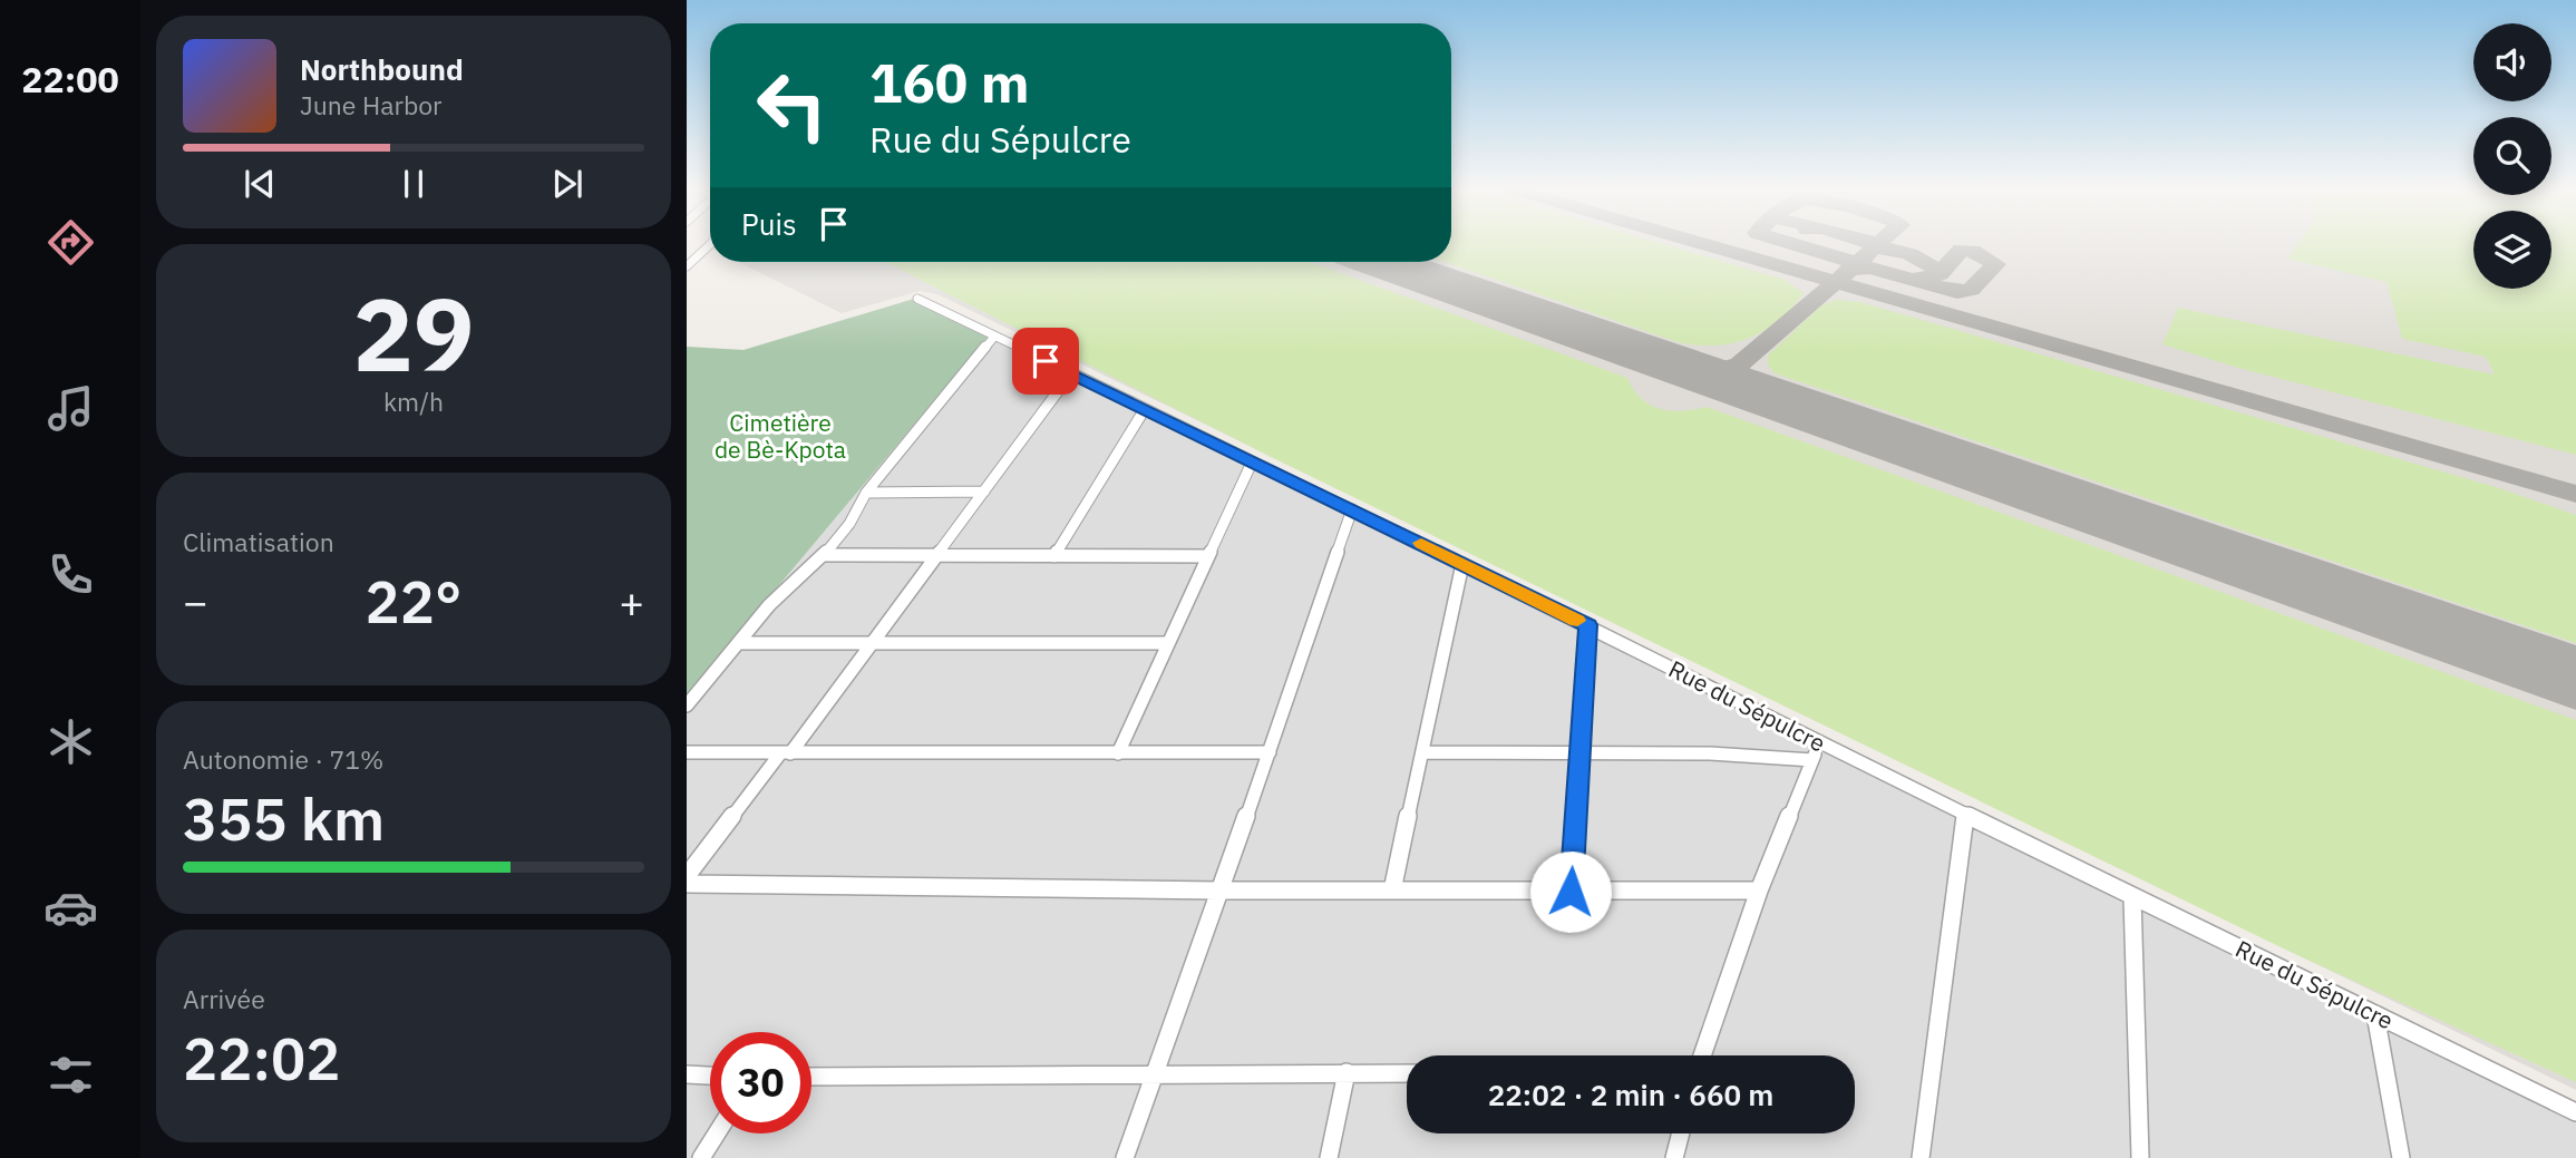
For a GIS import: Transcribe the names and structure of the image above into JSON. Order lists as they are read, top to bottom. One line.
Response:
{"streets":{"street":["Rue du Sépulcre"]},"parks":["Cimetière de Bè-Kpota"],"page":{"tabs":"22:00","turn":["160 m","Rue du Sépulcre"],"song":["Northbound","June Harbor"],"then":"Puis","tile":[["29","km/h"],"Climatisation",["Autonomie · 71%","355 km"],["Arrivée","22:02"]],"heat":["−","22°","+"],"limit":"30","trip":"22:02 · 2 min · 660 m"}}
